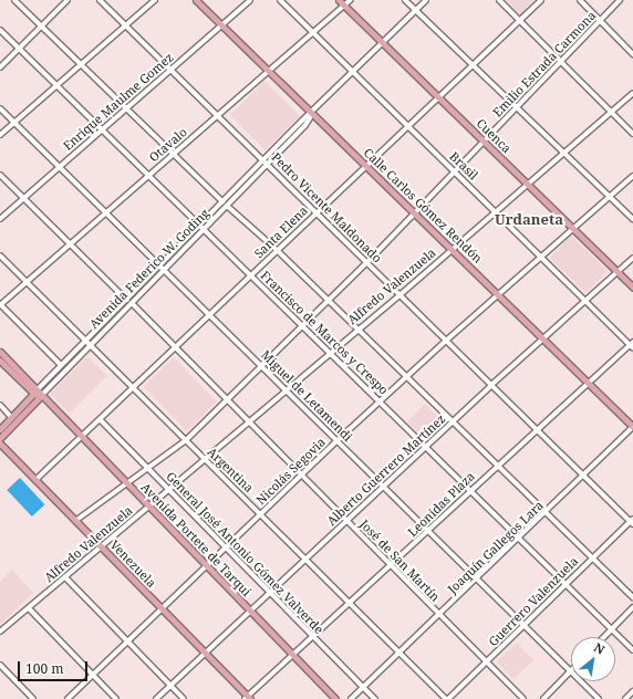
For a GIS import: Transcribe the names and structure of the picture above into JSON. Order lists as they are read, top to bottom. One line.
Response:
{"streets":{"main road":["Cuenca","Calle Carlos Gómez Rendón","Avenida Federico W. Goding","Avenida Portete de Tarqui","Venezuela"],"street":["Emilio Estrada Carmona","Enrique Maulme Gomez","Otavalo","Brasil","Pedro Vicente Maldonado","Santa Elena","Alfredo Valenzuela","Francisco de Marcos y Crespo","Miguel de Letamendi","Argentina","Alberto Guerrero Martínez","Nicolás Segovia","Leonidas Plaza","Joaquín Gallegos Lara","General José Antonio Gómez Valverde","José de San Martín","Guerrero Valenzuela"]},"crossings":[["Emilio Estrada Carmona","Cuenca"],["Emilio Estrada Carmona","Brasil"],["Emilio Estrada Carmona","Calle Carlos Gómez Rendón"],["Emilio Estrada Carmona","Pedro Vicente Maldonado"],["Emilio Estrada Carmona","Francisco de Marcos y Crespo"],["Emilio Estrada Carmona","Miguel de Letamendi"],["Emilio Estrada Carmona","Argentina"],["Emilio Estrada Carmona","Avenida Portete de Tarqui"],["Emilio Estrada Carmona","General José Antonio Gómez Valverde"],["Emilio Estrada Carmona","José de San Martín"],["Emilio Estrada Carmona","Venezuela"],["Enrique Maulme Gomez","Calle Carlos Gómez Rendón"],["Enrique Maulme Gomez","Pedro Vicente Maldonado"],["Enrique Maulme Gomez","Francisco de Marcos y Crespo"],["Enrique Maulme Gomez","Miguel de Letamendi"],["Cuenca","Otavalo"],["Cuenca","Santa Elena"],["Cuenca","Avenida Federico W. Goding"],["Cuenca","Alfredo Valenzuela"],["Cuenca","Alberto Guerrero Martínez"],["Cuenca","Nicolás Segovia"],["Otavalo","Brasil"],["Otavalo","Calle Carlos Gómez Rendón"],["Otavalo","Pedro Vicente Maldonado"],["Otavalo","Francisco de Marcos y Crespo"],["Otavalo","Miguel de Letamendi"],["Otavalo","Argentina"],["Brasil","Santa Elena"],["Brasil","Avenida Federico W. Goding"],["Brasil","Alfredo Valenzuela"],["Brasil","Alberto Guerrero Martínez"],["Brasil","Nicolás Segovia"],["Brasil","Leonidas Plaza"],["Calle Carlos Gómez Rendón","Santa Elena"],["Calle Carlos Gómez Rendón","Avenida Federico W. Goding"],["Calle Carlos Gómez Rendón","Alfredo Valenzuela"],["Calle Carlos Gómez Rendón","Alberto Guerrero Martínez"],["Calle Carlos Gómez Rendón","Nicolás Segovia"],["Calle Carlos Gómez Rendón","Leonidas Plaza"],["Calle Carlos Gómez Rendón","Joaquín Gallegos Lara"],["Pedro Vicente Maldonado","Santa Elena"],["Pedro Vicente Maldonado","Avenida Federico W. Goding"],["Pedro Vicente Maldonado","Alfredo Valenzuela"],["Pedro Vicente Maldonado","Alberto Guerrero Martínez"],["Pedro Vicente Maldonado","Nicolás Segovia"],["Pedro Vicente Maldonado","Leonidas Plaza"],["Pedro Vicente Maldonado","Joaquín Gallegos Lara"],["Pedro Vicente Maldonado","Guerrero Valenzuela"],["Santa Elena","Francisco de Marcos y Crespo"],["Santa Elena","Miguel de Letamendi"],["Santa Elena","Argentina"],["Santa Elena","Avenida Portete de Tarqui"],["Santa Elena","General José Antonio Gómez Valverde"],["Santa Elena","José de San Martín"],["Santa Elena","Venezuela"],["Avenida Federico W. Goding","Francisco de Marcos y Crespo"],["Avenida Federico W. Goding","Miguel de Letamendi"],["Avenida Federico W. Goding","Argentina"],["Avenida Federico W. Goding","Avenida Portete de Tarqui"],["Avenida Federico W. Goding","José de San Martín"],["Alfredo Valenzuela","Francisco de Marcos y Crespo"],["Alfredo Valenzuela","Miguel de Letamendi"],["Alfredo Valenzuela","Argentina"],["Alfredo Valenzuela","Avenida Portete de Tarqui"],["Alfredo Valenzuela","General José Antonio Gómez Valverde"],["Alfredo Valenzuela","José de San Martín"],["Alfredo Valenzuela","Venezuela"],["Francisco de Marcos y Crespo","Alberto Guerrero Martínez"],["Francisco de Marcos y Crespo","Nicolás Segovia"],["Francisco de Marcos y Crespo","Leonidas Plaza"],["Francisco de Marcos y Crespo","Joaquín Gallegos Lara"],["Francisco de Marcos y Crespo","Guerrero Valenzuela"],["Miguel de Letamendi","Alberto Guerrero Martínez"],["Miguel de Letamendi","Nicolás Segovia"],["Miguel de Letamendi","Leonidas Plaza"],["Miguel de Letamendi","Joaquín Gallegos Lara"],["Miguel de Letamendi","Guerrero Valenzuela"],["Argentina","Alberto Guerrero Martínez"],["Argentina","Nicolás Segovia"],["Argentina","Leonidas Plaza"],["Argentina","Joaquín Gallegos Lara"],["Argentina","Guerrero Valenzuela"],["Alberto Guerrero Martínez","Avenida Portete de Tarqui"],["Alberto Guerrero Martínez","General José Antonio Gómez Valverde"],["Alberto Guerrero Martínez","José de San Martín"],["Alberto Guerrero Martínez","Venezuela"],["Nicolás Segovia","Avenida Portete de Tarqui"],["Nicolás Segovia","General José Antonio Gómez Valverde"],["Nicolás Segovia","José de San Martín"],["Nicolás Segovia","Venezuela"],["Leonidas Plaza","Avenida Portete de Tarqui"],["Leonidas Plaza","General José Antonio Gómez Valverde"],["Leonidas Plaza","José de San Martín"],["Leonidas Plaza","Venezuela"],["Joaquín Gallegos Lara","General José Antonio Gómez Valverde"],["Joaquín Gallegos Lara","José de San Martín"],["José de San Martín","Guerrero Valenzuela"]],"districts":["Urdaneta"],"scale_bar":"100 m","north":"top right"}
